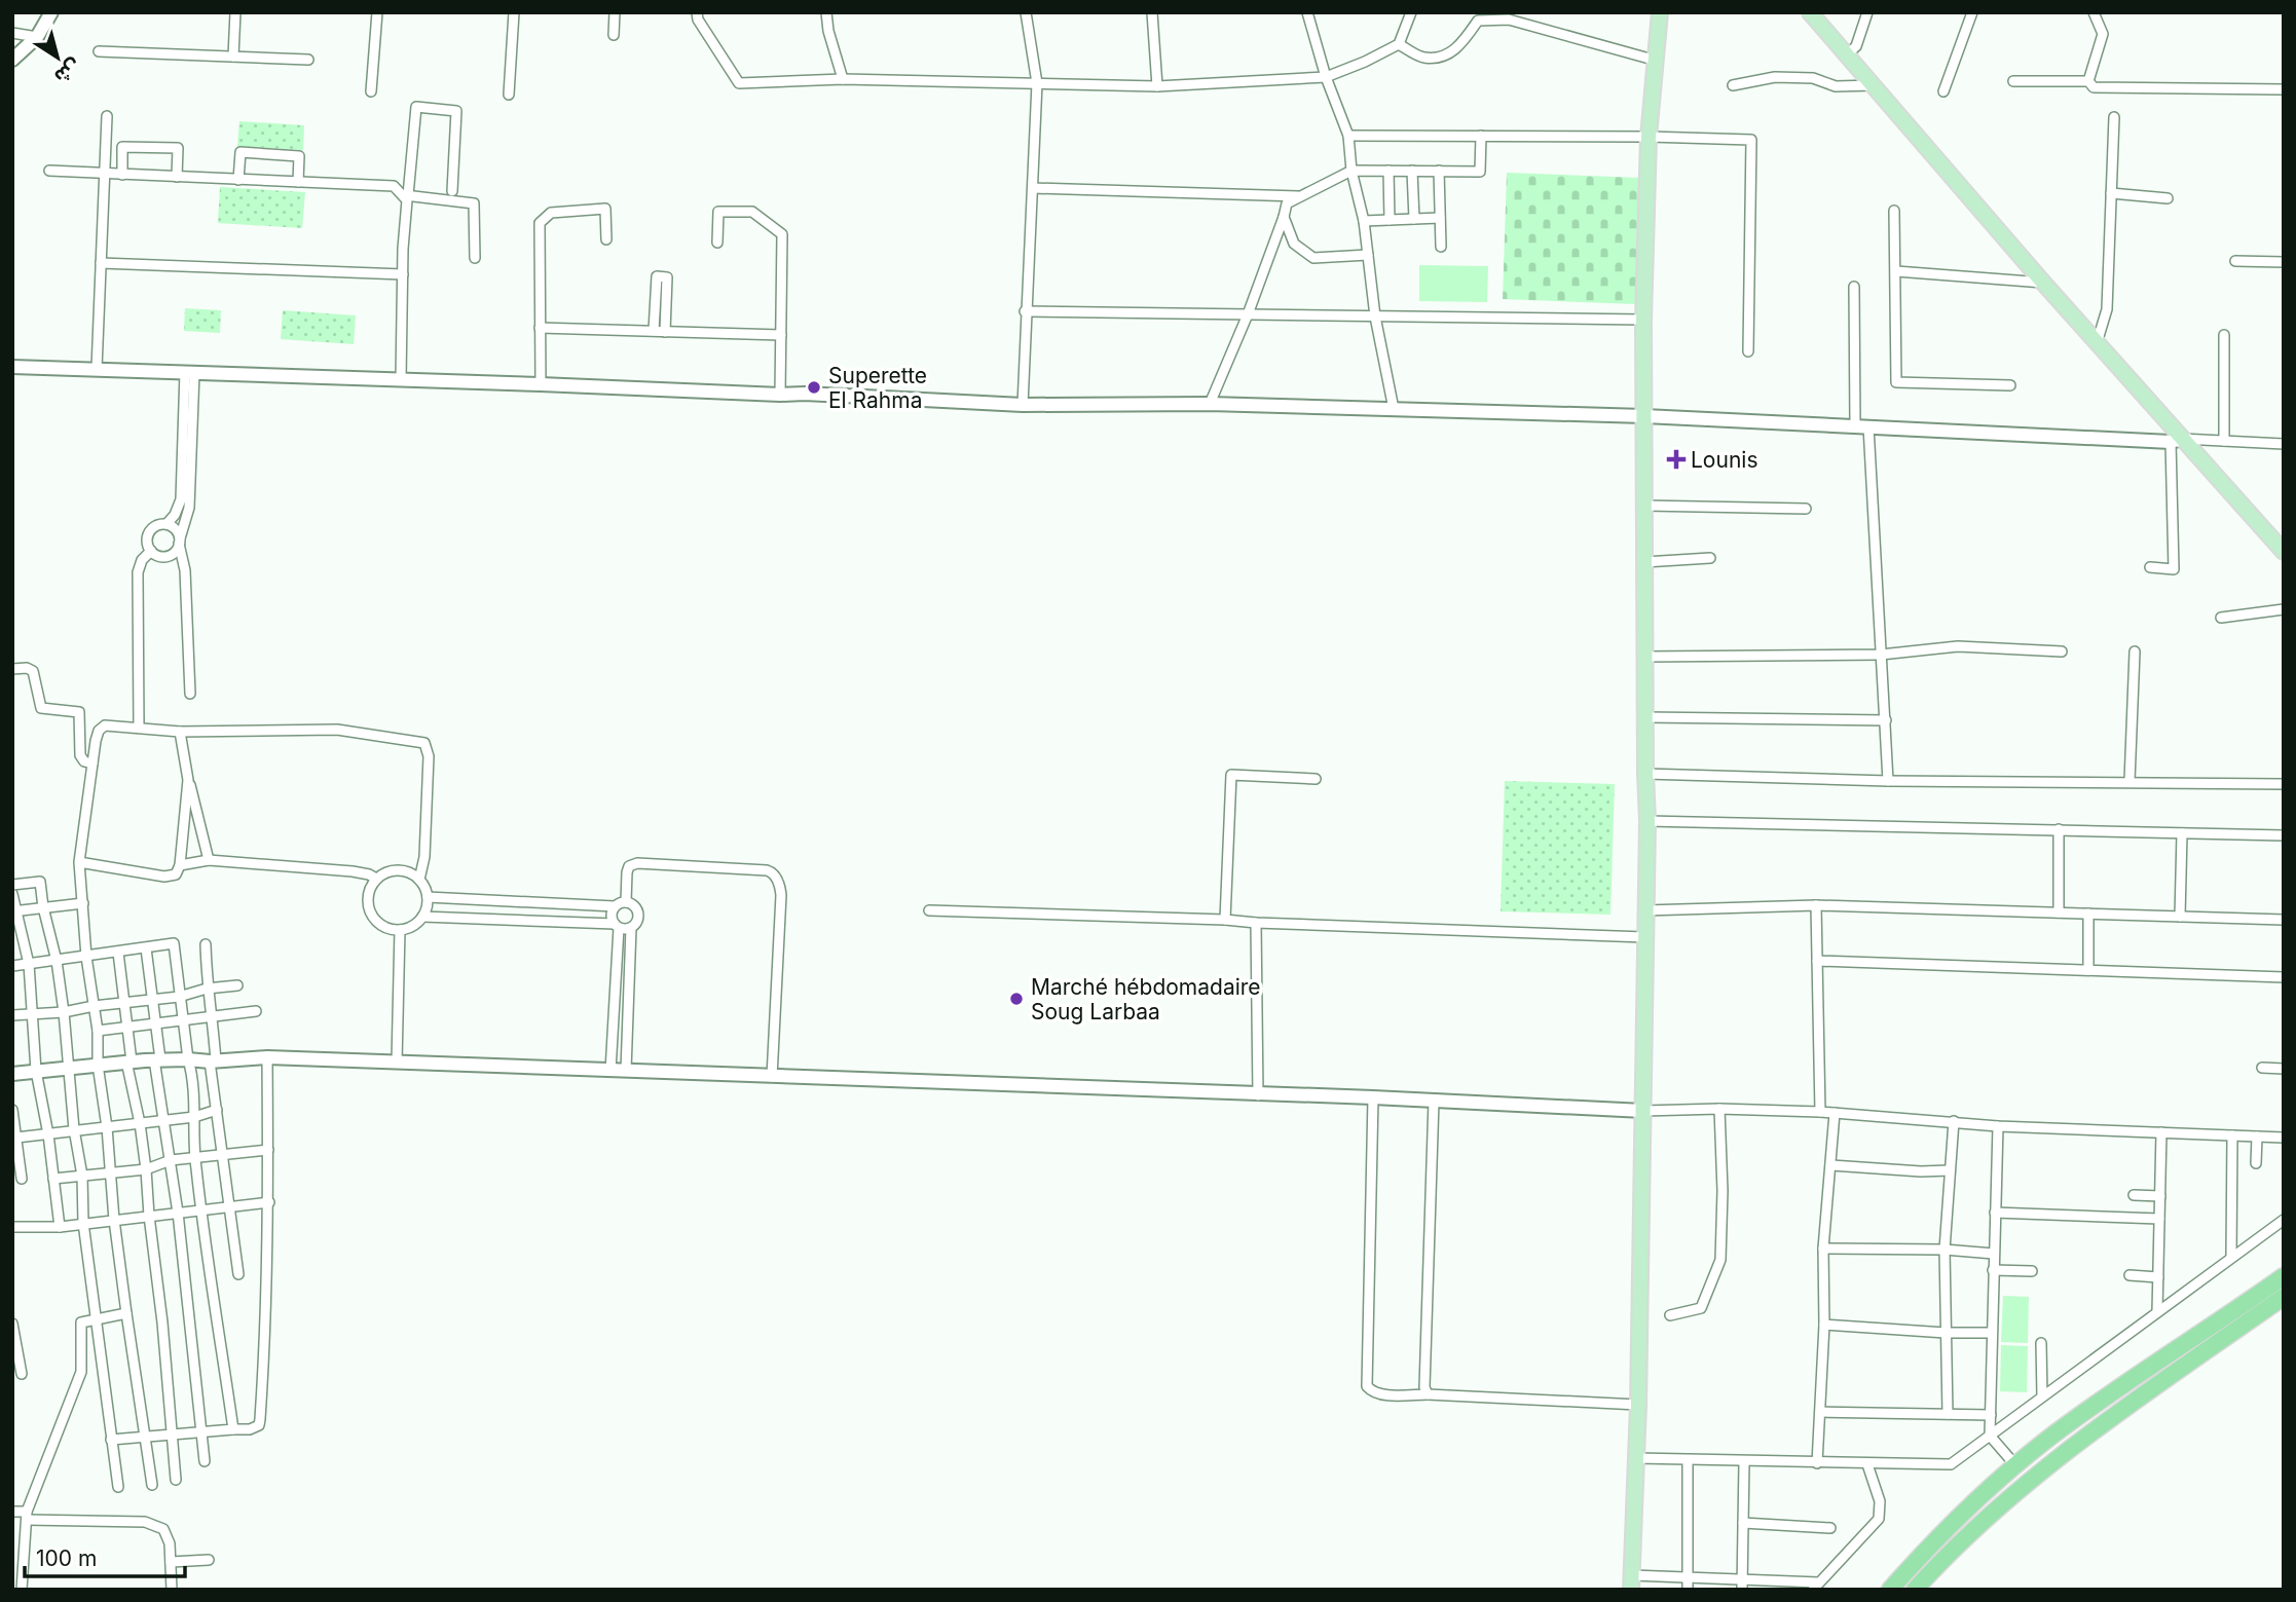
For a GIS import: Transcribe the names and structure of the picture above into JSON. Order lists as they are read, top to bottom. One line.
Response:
{"places":{"other":["Superette El Rahma","Marché hébdomadaire Soug Larbaa"],"health":["Lounis"]},"scale_bar":"100 m","north":"bottom right"}
